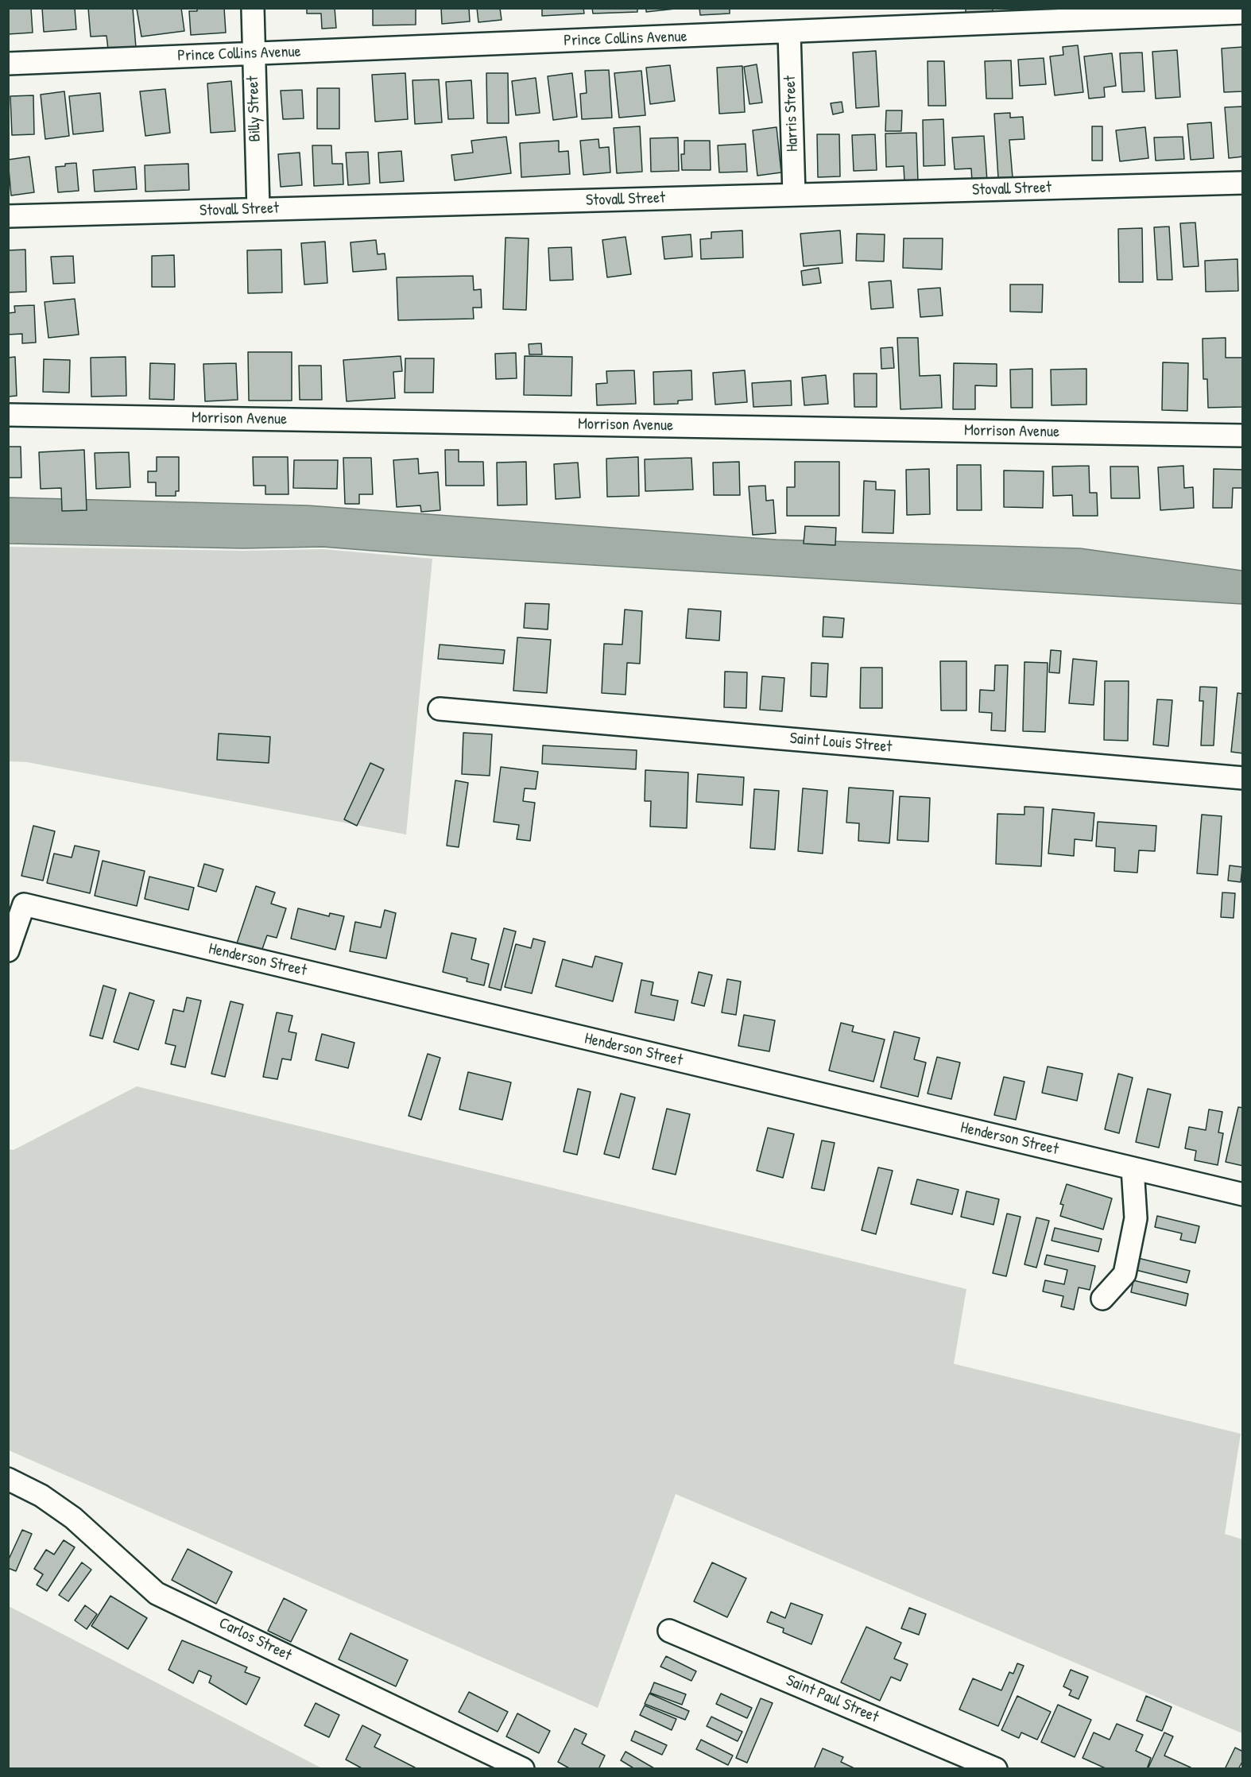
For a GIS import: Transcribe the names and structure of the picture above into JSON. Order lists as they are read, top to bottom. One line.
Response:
{"streets":{"street":["Prince Collins Avenue","Billy Street","Harris Street","Stovall Street","Morrison Avenue","Saint Louis Street","Henderson Street","Carlos Street","Saint Paul Street"]},"crossings":[["Prince Collins Avenue","Billy Street"],["Prince Collins Avenue","Harris Street"],["Billy Street","Stovall Street"],["Harris Street","Stovall Street"]]}
